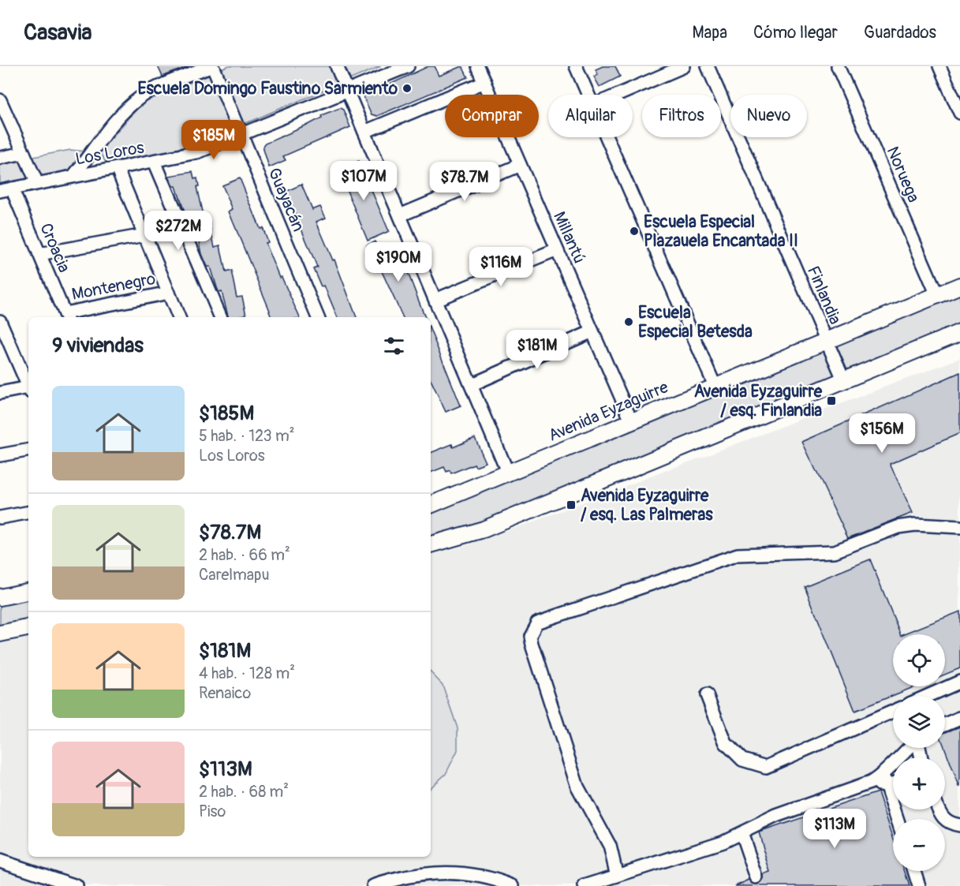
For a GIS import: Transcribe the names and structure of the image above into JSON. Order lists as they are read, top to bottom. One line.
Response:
{"streets":{"main road":["Avenida Eyzaguirre"],"street":["Los Loros","Noruega","Guayacán","Millantú","Croacia","Montenegro","Finlandia"]},"crossings":[["Los Loros","Guayacán"],["Los Loros","Croacia"],["Noruega","Avenida Eyzaguirre"],["Millantú","Avenida Eyzaguirre"],["Croacia","Montenegro"],["Finlandia","Avenida Eyzaguirre"]],"places":{"other":["Escuela Domingo Faustino Sarmiento","Escuela Especial Plazauela Encantada II","Escuela Especial Betesda"],"transit":["Avenida Eyzaguirre / esq. Finlandia","Avenida Eyzaguirre / esq. Las Palmeras"]},"page":{"header":"Casavia","nav":["Mapa","Cómo llegar","Guardados"],"chip":["Comprar","Alquilar","Filtros","Nuevo"],"price":["$185M","$107M","$78.7M","$272M","$190M","$116M","$181M","$156M","$113M"],"heading":"9 viviendas","list":[{"name":"$185M","note":"5 hab. · 123 m² · Los Loros"},{"name":"$78.7M","note":"2 hab. · 66 m² · Carelmapu"},{"name":"$181M","note":"4 hab. · 128 m² · Renaico"},{"name":"$113M","note":"2 hab. · 68 m² · Piso"}],"map_buttons":["+","−"]}}
